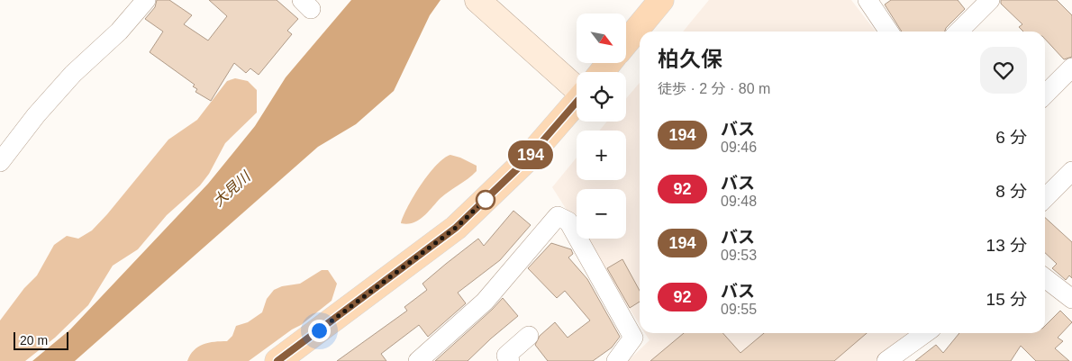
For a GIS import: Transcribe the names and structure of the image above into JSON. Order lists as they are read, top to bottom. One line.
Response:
{"water":["大見川"],"lines":["bus line 194"],"scale_bar":"20 m","north":"bottom right","page":{"on_map":"194","map_buttons":["+","−"],"heading":["柏久保","徒歩 · 2 分 · 80 m"],"list":[{"mark":"194","name":"バス","note":"09:46","value":"6 分"},{"mark":"92","name":"バス","note":"09:48","value":"8 分"},{"mark":"194","name":"バス","note":"09:53","value":"13 分"},{"mark":"92","name":"バス","note":"09:55","value":"15 分"}],"scale":"20 m"}}
